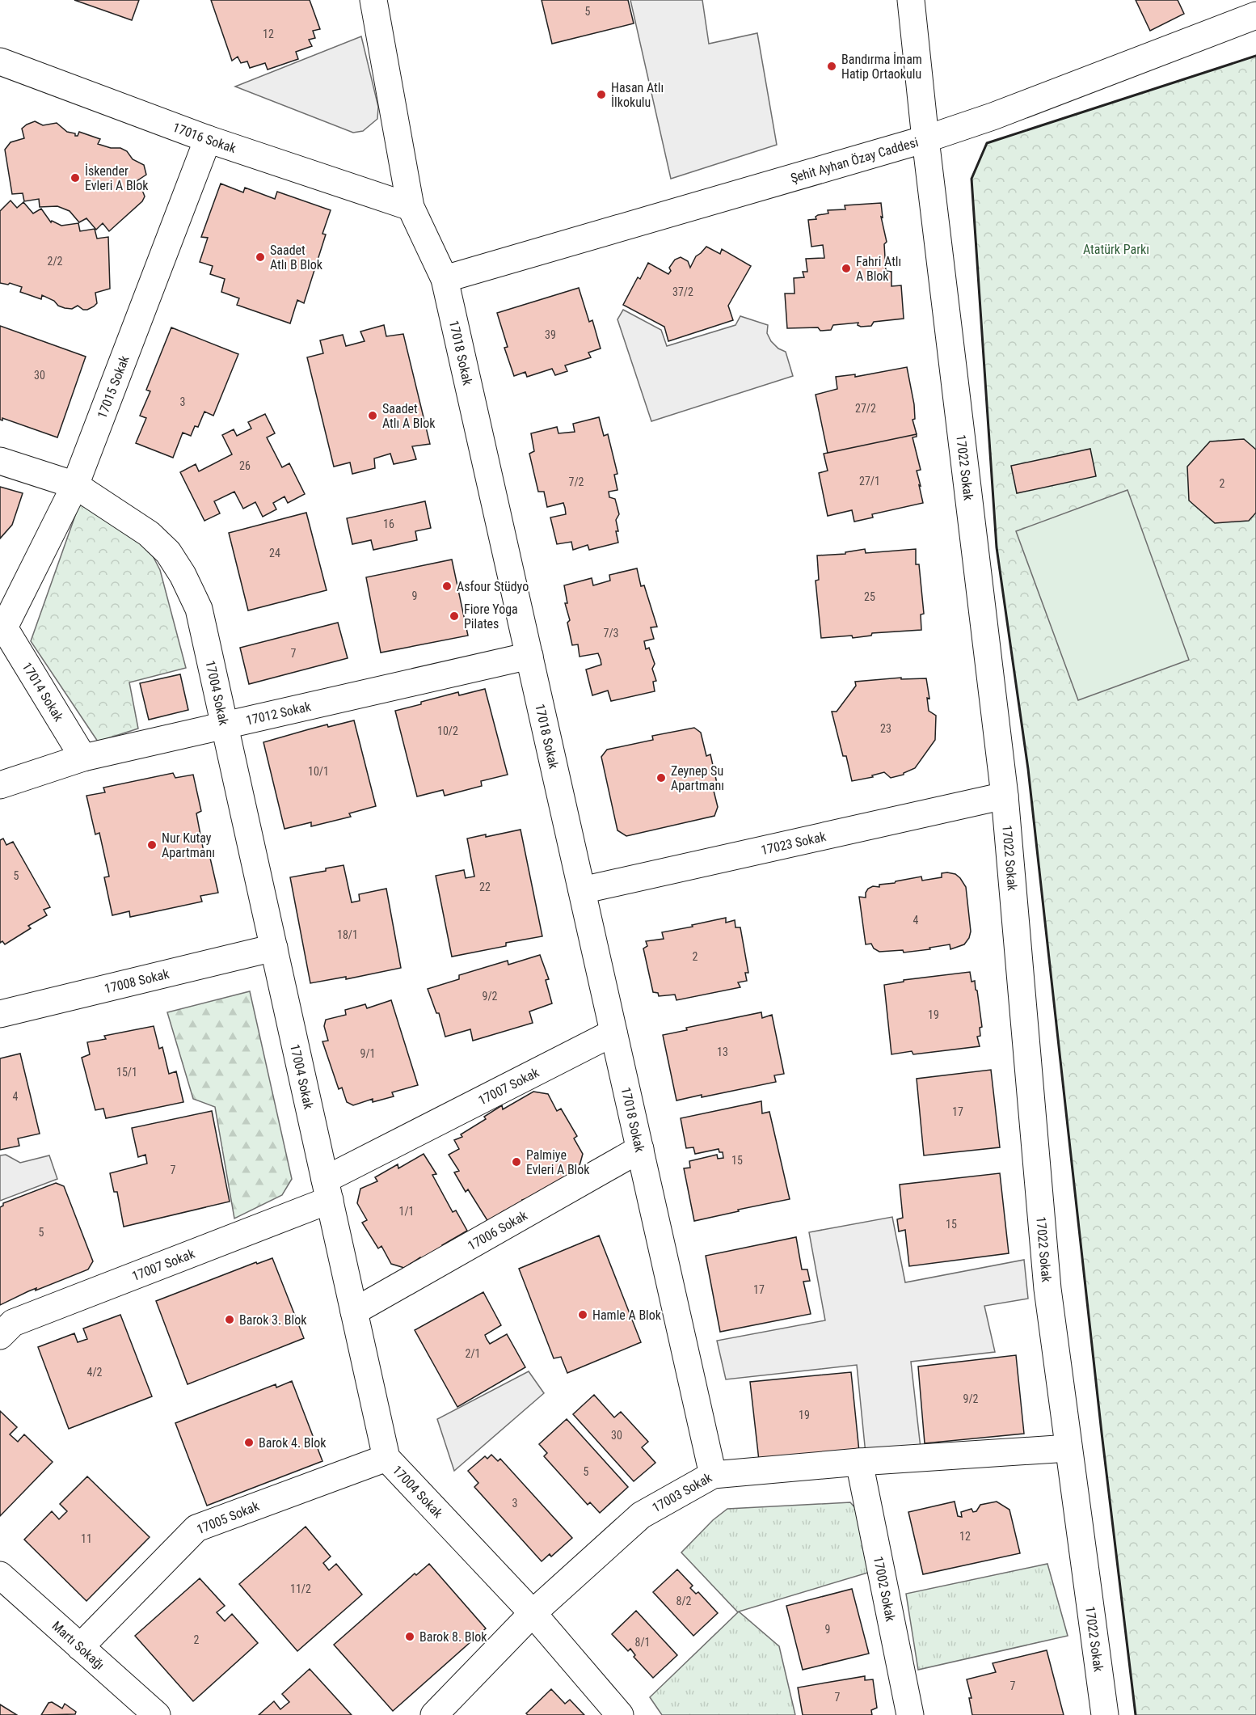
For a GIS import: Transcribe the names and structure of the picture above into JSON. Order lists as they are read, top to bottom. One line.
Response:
{"streets":{"street":["17016 Sokak","Şehit Ayhan Özay Caddesi","17018 Sokak","17015 Sokak","17022 Sokak","17014 Sokak","17004 Sokak","17012 Sokak","17023 Sokak","17008 Sokak","17007 Sokak","17006 Sokak","17003 Sokak","17005 Sokak","17002 Sokak","Martı Sokağı"]},"crossings":[["17016 Sokak","17018 Sokak"],["17016 Sokak","17015 Sokak"],["Şehit Ayhan Özay Caddesi","17018 Sokak"],["Şehit Ayhan Özay Caddesi","17022 Sokak"],["17018 Sokak","17012 Sokak"],["17018 Sokak","17023 Sokak"],["17018 Sokak","17007 Sokak"],["17018 Sokak","17006 Sokak"],["17018 Sokak","17003 Sokak"],["17015 Sokak","17014 Sokak"],["17015 Sokak","17004 Sokak"],["17022 Sokak","17023 Sokak"],["17022 Sokak","17003 Sokak"],["17014 Sokak","17012 Sokak"],["17004 Sokak","17012 Sokak"],["17004 Sokak","17008 Sokak"],["17004 Sokak","17007 Sokak"],["17004 Sokak","17006 Sokak"],["17004 Sokak","17003 Sokak"],["17004 Sokak","17005 Sokak"],["17003 Sokak","17002 Sokak"],["17005 Sokak","Martı Sokağı"]],"parks":["Atatürk Parkı"],"places":["Bandırma İmam Hatip Ortaokulu","Hasan Atlı İlkokulu","İskender Evleri A Blok","Saadet Atlı B Blok","Fahri Atlı A Blok","Saadet Atlı A Blok","Asfour Stüdyo","Fiore Yoga Pilates","Zeynep Su Apartmanı","Nur Kutay Apartmanı","Palmiye Evleri A Blok","Hamle A Blok","Barok 3. Blok","Barok 4. Blok","Barok 8. Blok"],"house_numbers":["5","12","2/2","37/2","39","30","3","27/2","26","27/1","7/2","2","16","24","9","25","7/3","7","23","10/2","10/1","5","22","4","18/1","2","9/2","19","13","9/1","15/1","4","17","15","7","1/1","15","5","17","2/1","4/2","9/2","19","30","5","3","12","11","11/2","8/2","9","2","8/1","7","7"]}
